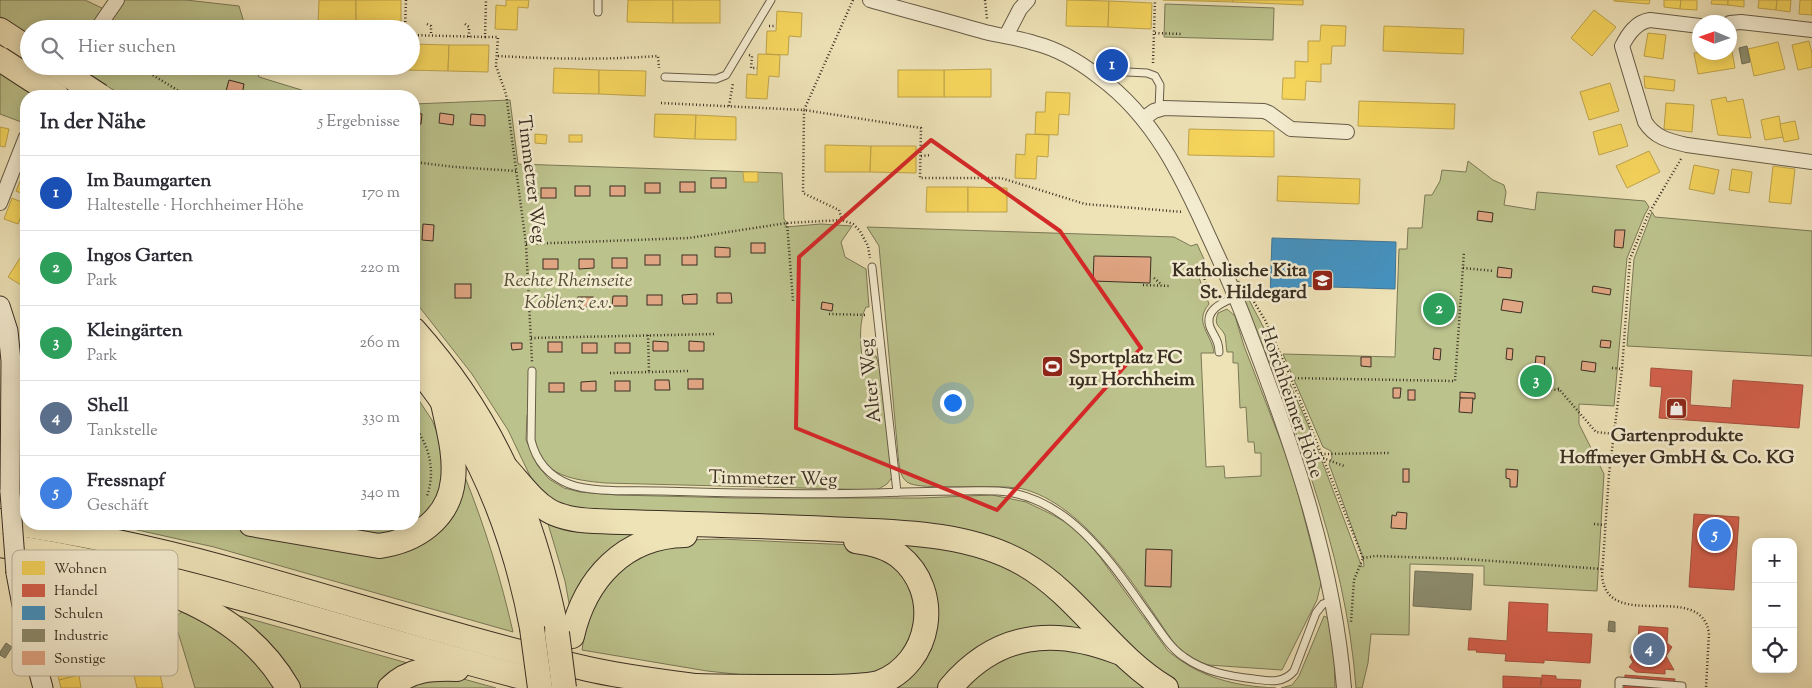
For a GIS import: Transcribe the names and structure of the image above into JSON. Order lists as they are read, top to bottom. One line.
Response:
{"streets":{"street":["Horchheimer Höhe"],"lane":["Timmetzer Weg","Alter Weg"]},"crossings":[["Timmetzer Weg","Alter Weg"],["Timmetzer Weg","Horchheimer Höhe"]],"parks":["Rechte Rheinseite Koblenz e.v."],"places":{"school or university":["Katholische Kita St. Hildegard"],"sports":["Sportplatz FC 1911 Horchheim"],"shop":["Gartenprodukte Hoffmeyer GmbH & Co. KG"]},"legend":["Wohnen","Handel","Schulen","Industrie","Sonstige"],"north":"left","page":{"search":"Hier suchen","pins":["1","2","3","5","4"],"heading":["In der Nähe","5 Ergebnisse"],"list":[{"mark":"1","name":"Im Baumgarten","note":"Haltestelle · Horchheimer Höhe","value":"170 m"},{"mark":"2","name":"Ingos Garten","note":"Park","value":"220 m"},{"mark":"3","name":"Kleingärten","note":"Park","value":"260 m"},{"mark":"4","name":"Shell","note":"Tankstelle","value":"330 m"},{"mark":"5","name":"Fressnapf","note":"Geschäft","value":"340 m"}],"map_buttons":["+","−"]}}
